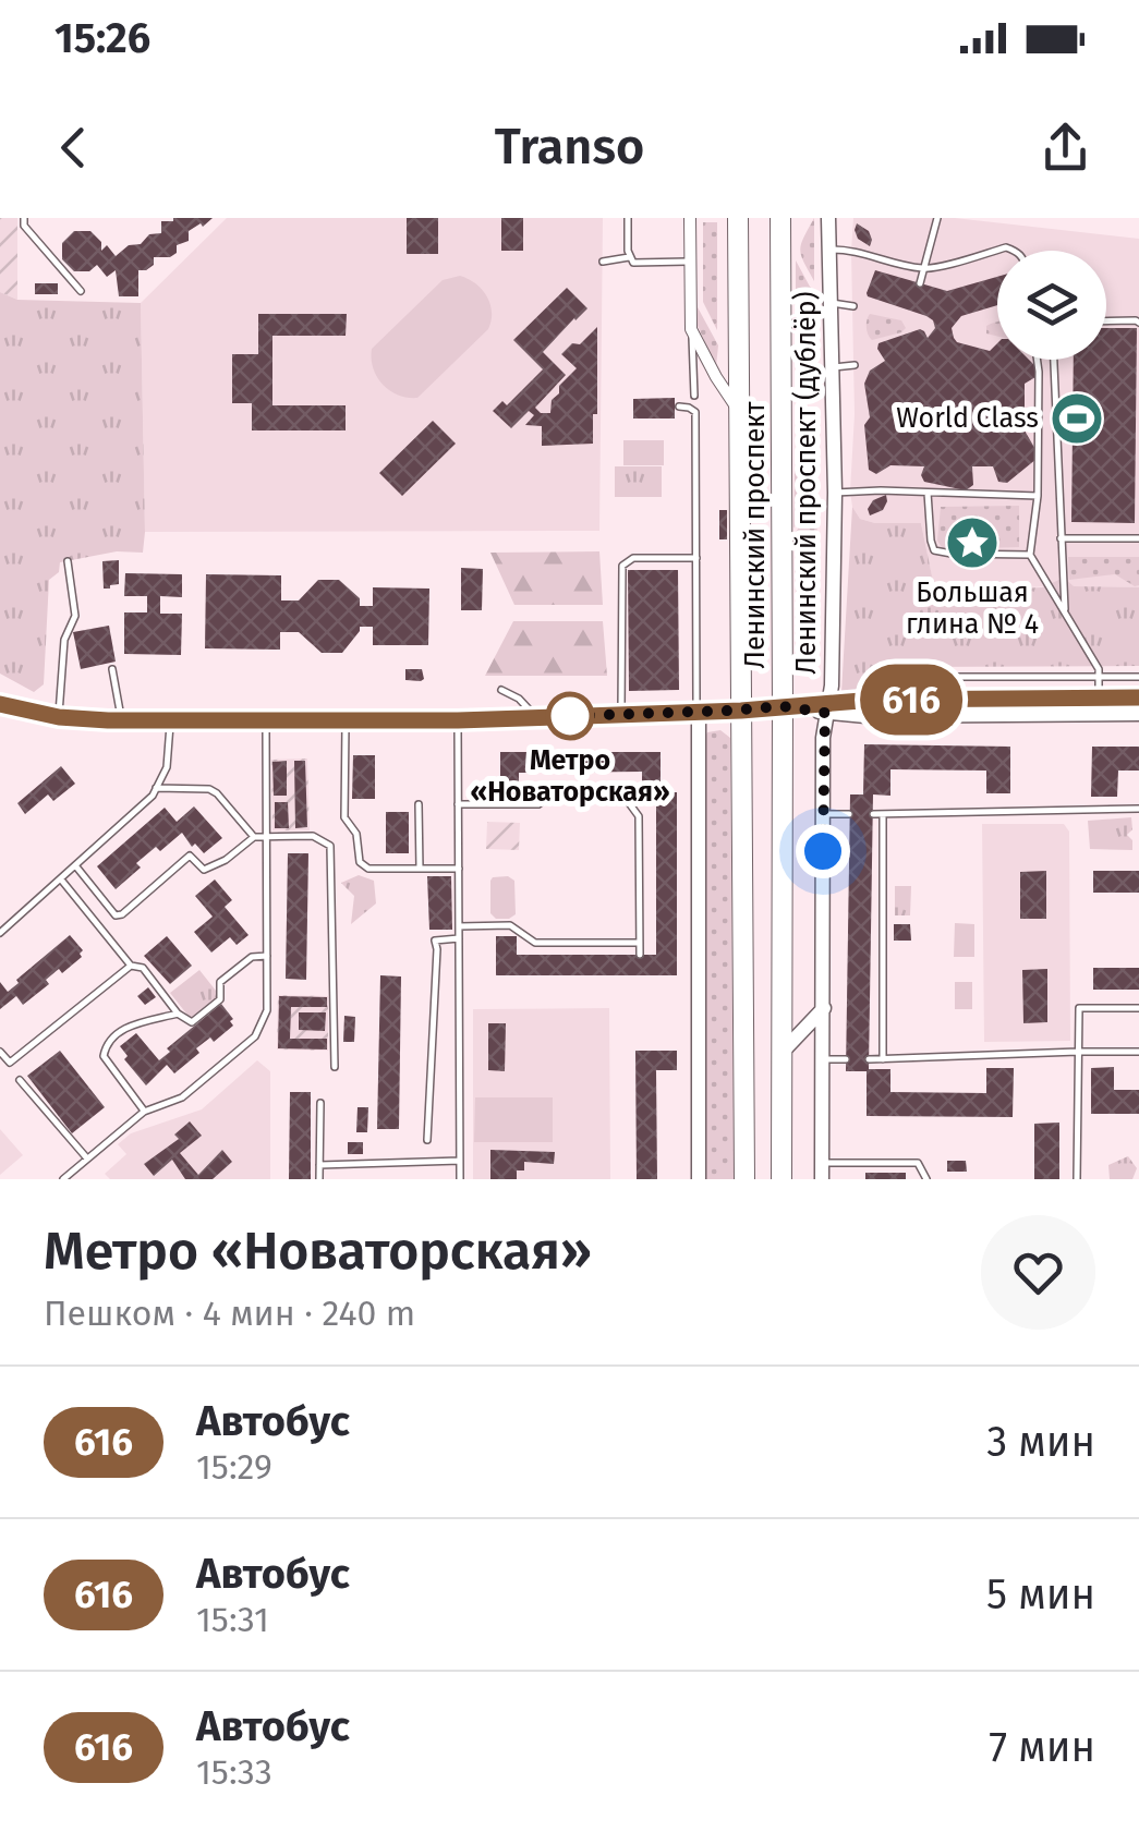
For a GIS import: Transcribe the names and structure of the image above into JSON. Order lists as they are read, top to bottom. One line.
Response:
{"streets":{"main road":["Ленинский проспект"],"street":["Ленинский проспект (дублёр)"]},"places":{"sports":["World Class"],"place":["Большая глина № 4"],"other":["Метро «Новаторская»"]},"lines":["bus line 616"],"page":{"status":"15:26","header":"Transo","on_map":"616","heading":["Метро «Новаторская»","Пешком · 4 мин · 240 m"],"list":[{"mark":"616","name":"Автобус","note":"15:29","value":"3 мин"},{"mark":"616","name":"Автобус","note":"15:31","value":"5 мин"},{"mark":"616","name":"Автобус","note":"15:33","value":"7 мин"}]}}
